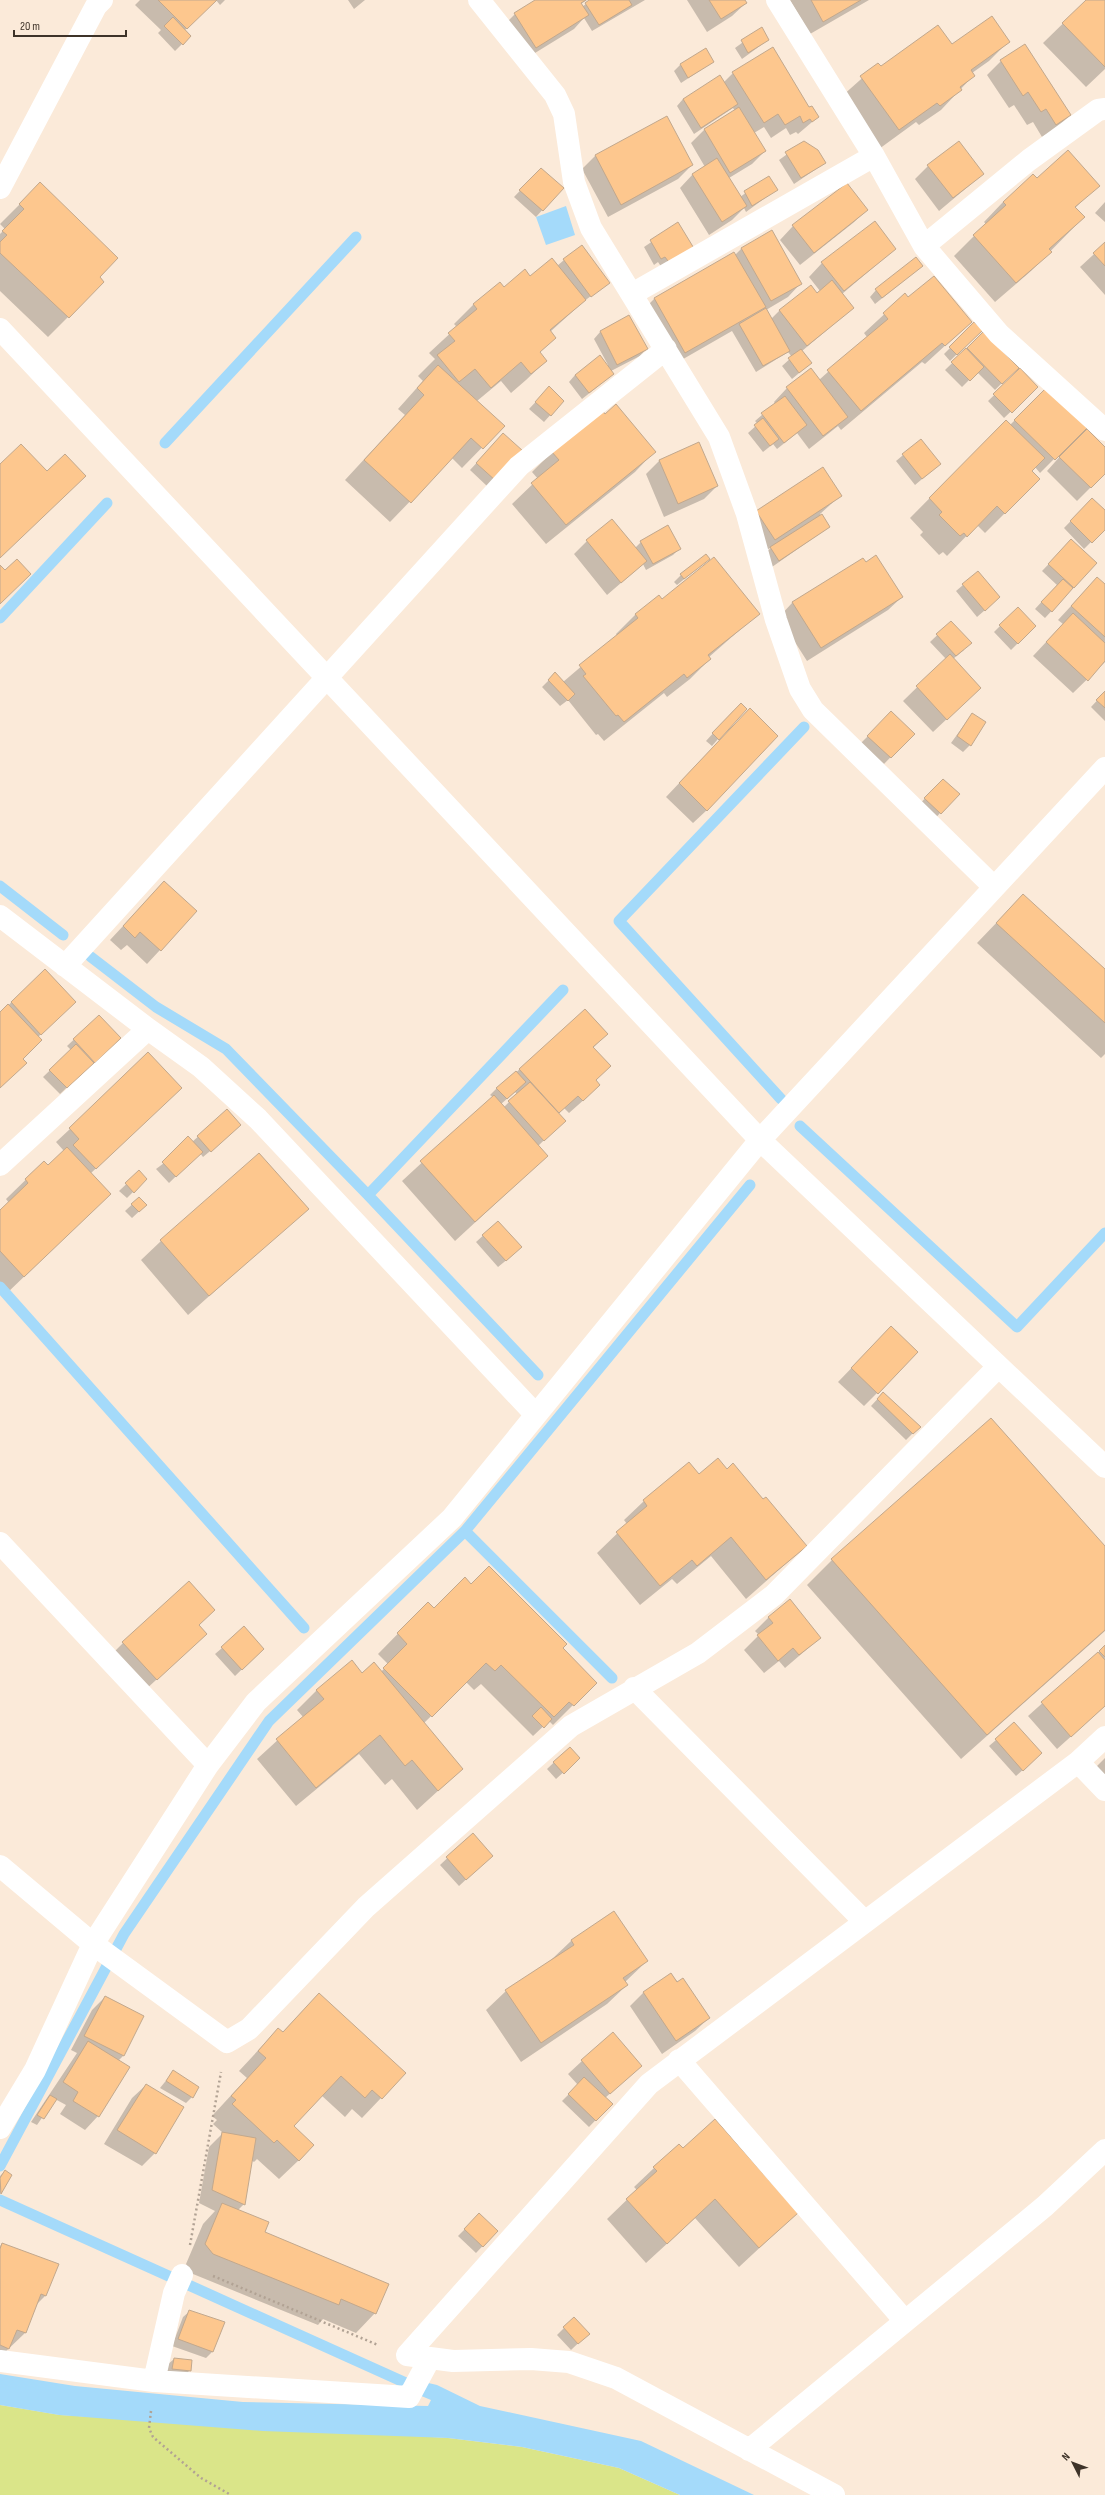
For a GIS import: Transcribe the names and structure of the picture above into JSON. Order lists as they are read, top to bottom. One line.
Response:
{"scale_bar":"20 m","north":"top left"}
